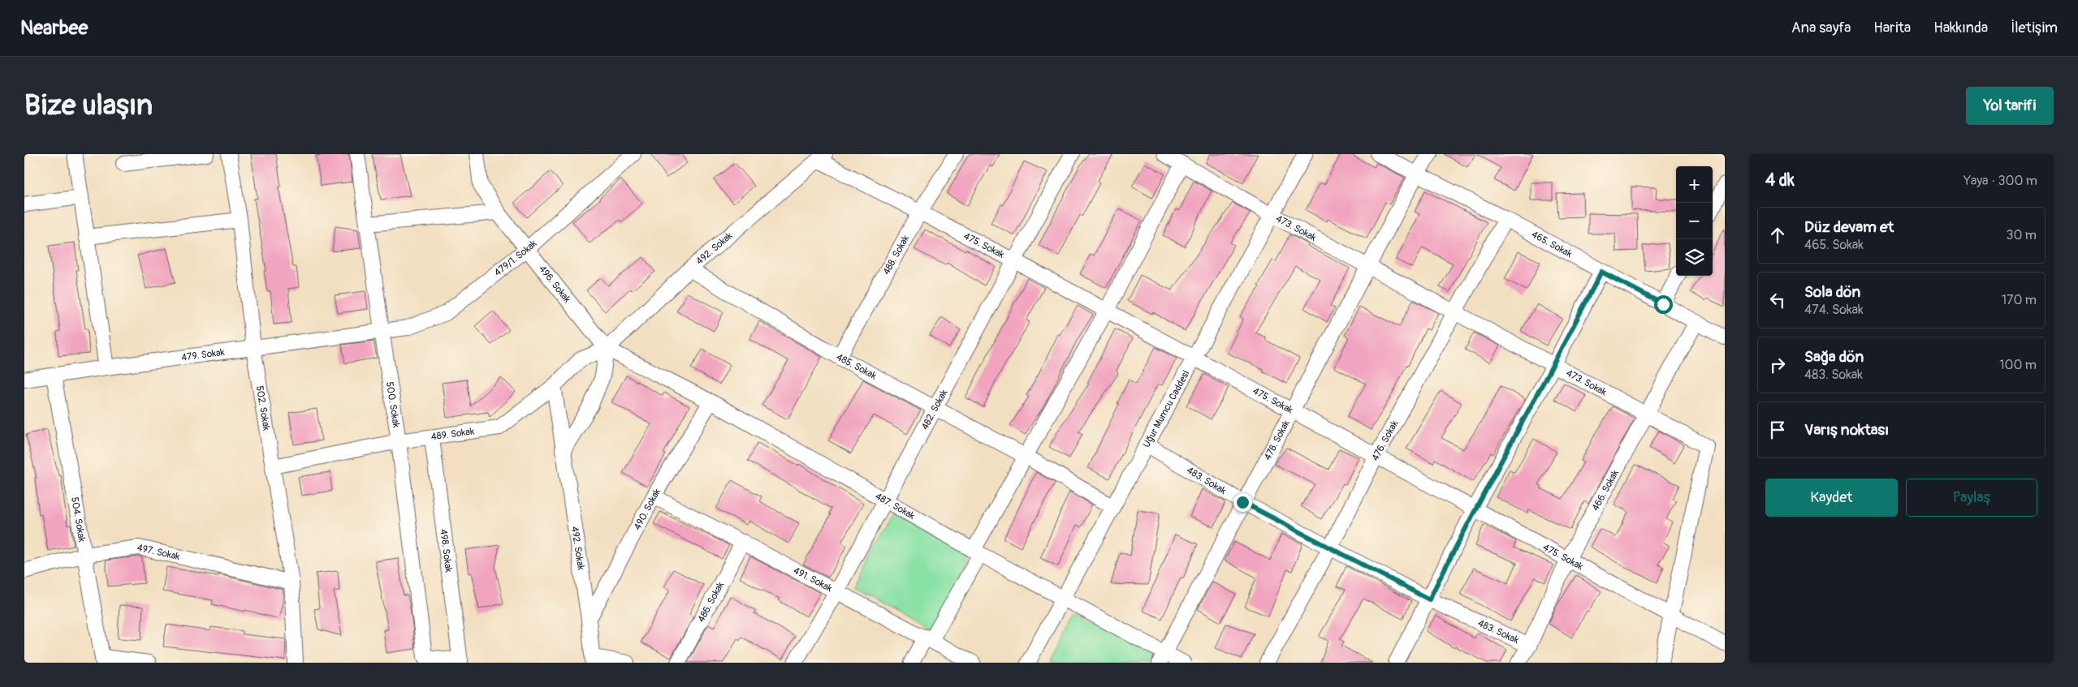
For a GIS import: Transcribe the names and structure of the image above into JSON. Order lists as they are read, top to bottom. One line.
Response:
{"streets":{"street":["473. Sokak","475. Sokak","465. Sokak","492. Sokak","488. Sokak","479/1. Sokak","496. Sokak","479. Sokak","485. Sokak","500. Sokak","502. Sokak","Uğur Mumcu Caddesi","482. Sokak","489. Sokak","478. Sokak","476. Sokak","483. Sokak","466. Sokak","487. Sokak","490. Sokak","504. Sokak","498. Sokak","497. Sokak","491. Sokak","486. Sokak"]},"crossings":[["473. Sokak","475. Sokak"],["473. Sokak","Uğur Mumcu Caddesi"],["473. Sokak","478. Sokak"],["473. Sokak","476. Sokak"],["473. Sokak","466. Sokak"],["475. Sokak","492. Sokak"],["475. Sokak","488. Sokak"],["475. Sokak","Uğur Mumcu Caddesi"],["475. Sokak","482. Sokak"],["475. Sokak","478. Sokak"],["475. Sokak","476. Sokak"],["475. Sokak","466. Sokak"],["465. Sokak","478. Sokak"],["465. Sokak","476. Sokak"],["465. Sokak","466. Sokak"],["492. Sokak","496. Sokak"],["492. Sokak","485. Sokak"],["492. Sokak","489. Sokak"],["492. Sokak","487. Sokak"],["492. Sokak","490. Sokak"],["488. Sokak","485. Sokak"],["479/1. Sokak","496. Sokak"],["479/1. Sokak","479. Sokak"],["479/1. Sokak","500. Sokak"],["496. Sokak","489. Sokak"],["496. Sokak","487. Sokak"],["479. Sokak","500. Sokak"],["479. Sokak","502. Sokak"],["479. Sokak","504. Sokak"],["485. Sokak","Uğur Mumcu Caddesi"],["485. Sokak","482. Sokak"],["500. Sokak","489. Sokak"],["500. Sokak","498. Sokak"],["502. Sokak","489. Sokak"],["502. Sokak","497. Sokak"],["Uğur Mumcu Caddesi","483. Sokak"],["Uğur Mumcu Caddesi","487. Sokak"],["482. Sokak","487. Sokak"],["482. Sokak","491. Sokak"],["489. Sokak","487. Sokak"],["489. Sokak","498. Sokak"],["478. Sokak","483. Sokak"],["478. Sokak","487. Sokak"],["476. Sokak","483. Sokak"],["483. Sokak","466. Sokak"],["487. Sokak","490. Sokak"],["490. Sokak","491. Sokak"],["504. Sokak","497. Sokak"],["491. Sokak","486. Sokak"]],"page":{"header":"Nearbee","nav":["Ana sayfa","Harita","Hakkında","İletişim"],"buttons":["Yol tarifi",["Kaydet","Paylaş"]],"title":"Bize ulaşın","heading":["4 dk","Yaya · 300 m"],"map_buttons":["+","−"],"list":[["Düz devam et","465. Sokak","30 m"],["Sola dön","474. Sokak","170 m"],["Sağa dön","483. Sokak","100 m"],"Varış noktası"]}}
